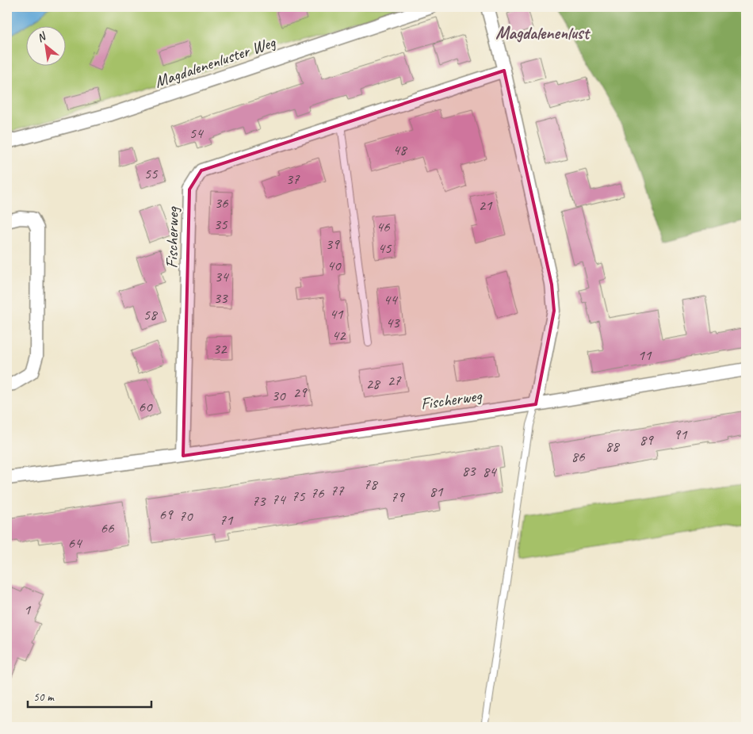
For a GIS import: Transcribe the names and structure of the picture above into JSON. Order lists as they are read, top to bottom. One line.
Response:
{"streets":{"street":["Magdalenenluster Weg","Fischerweg"]},"districts":["Magdalenenlust"],"house_numbers":["54","48","55","37","36","21","35","46","39","45","40","34","33","44","41","58","43","42","32","11","27","28","29","30","60","91","89","88","86","83","84","78","77","81","76","75","79","74","73","69","70","71","66","64","1"],"scale_bar":"50 m","north":"top left"}
